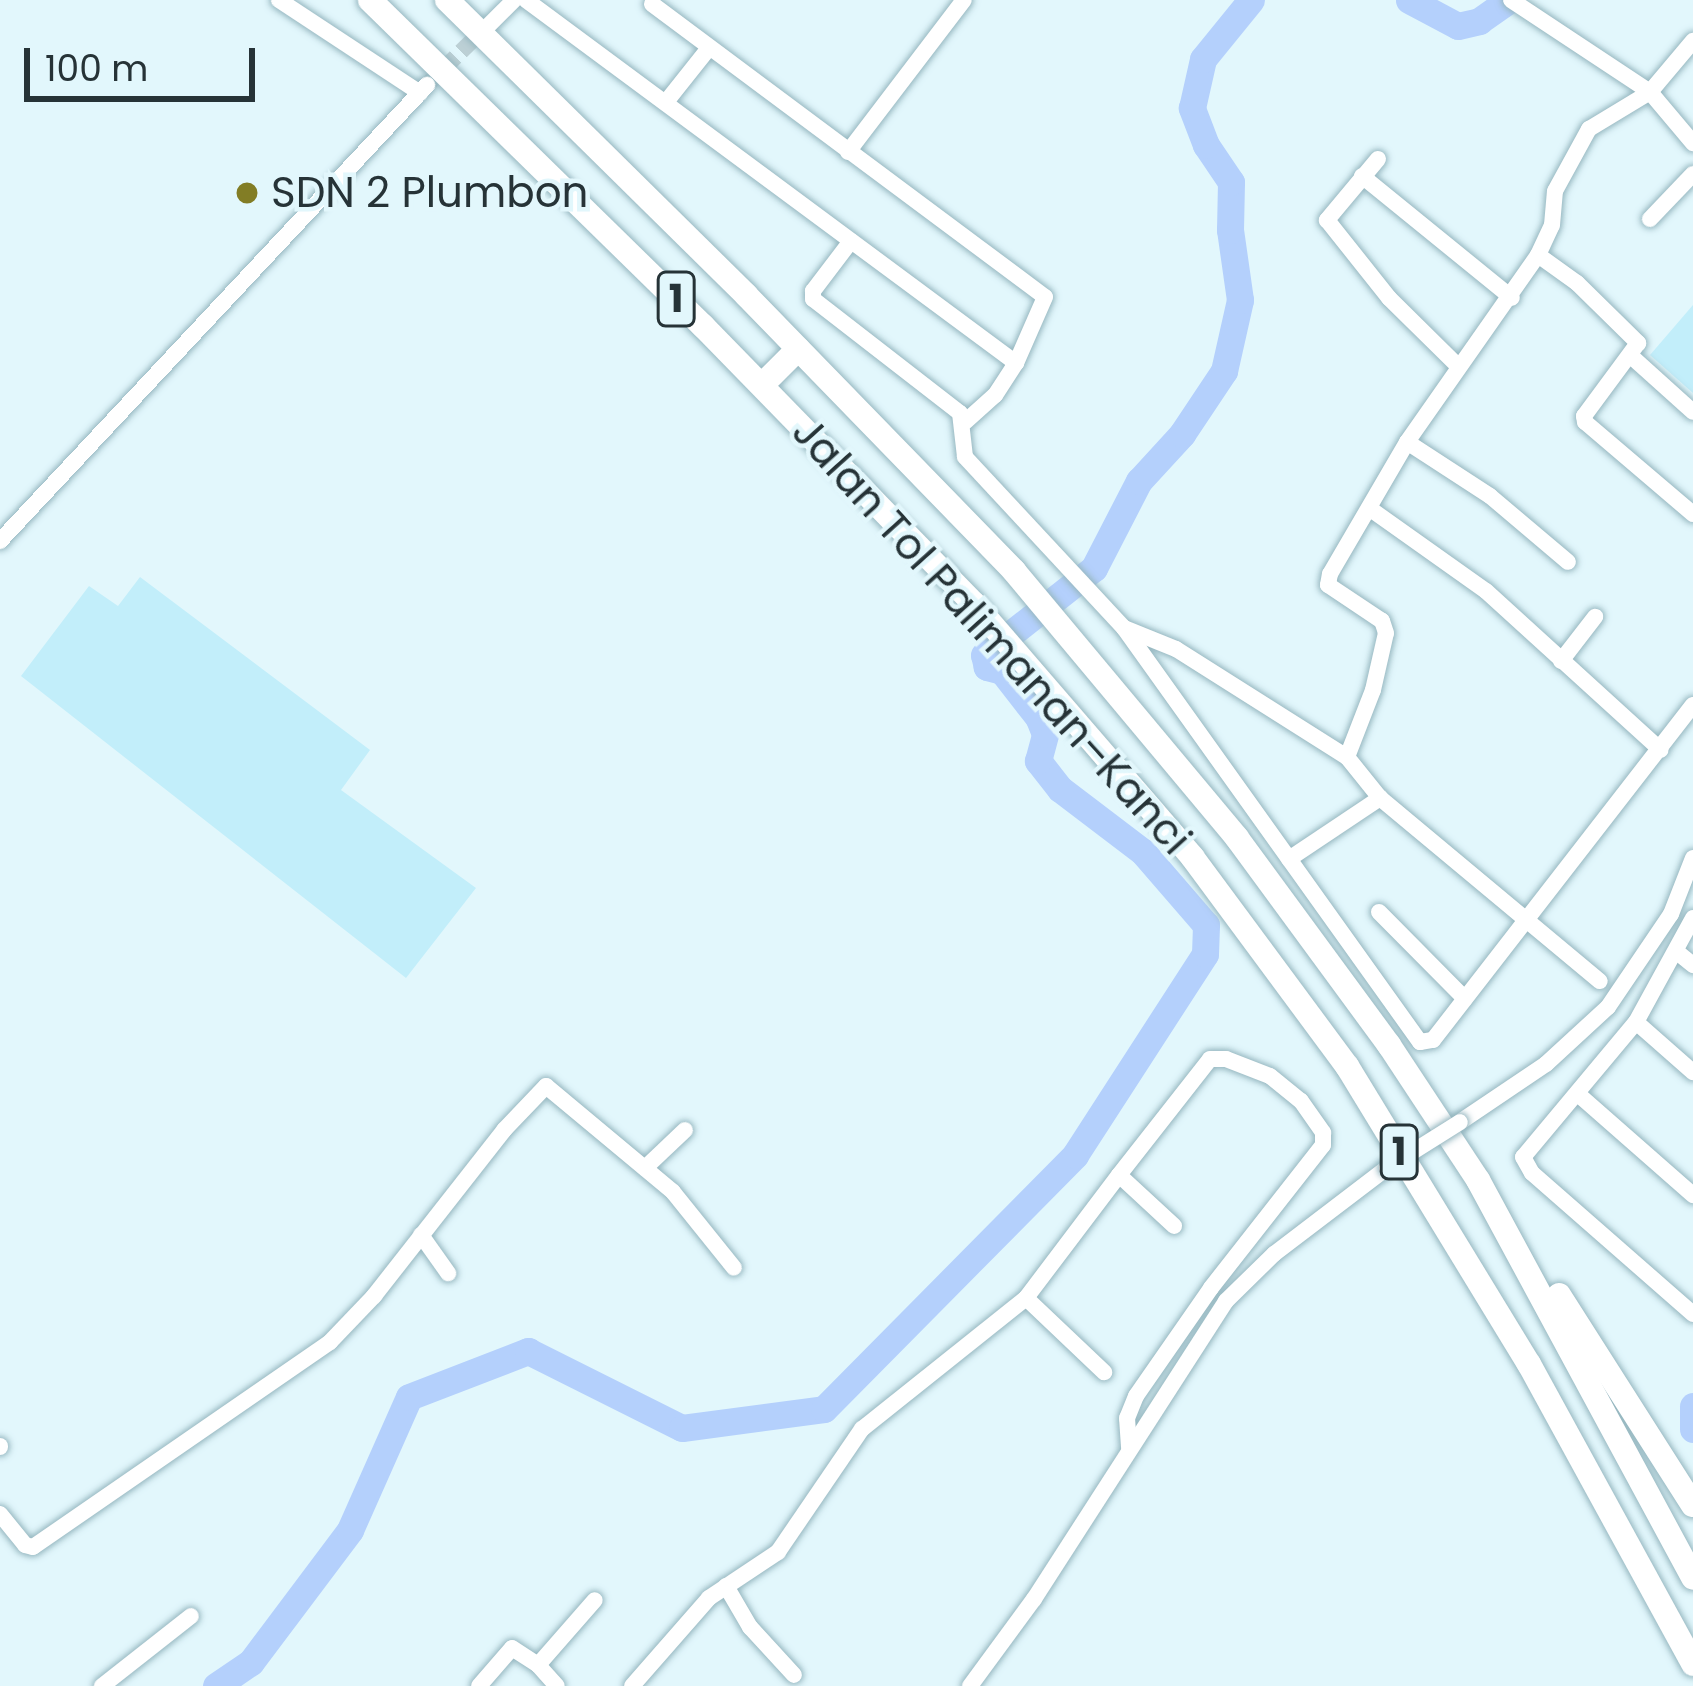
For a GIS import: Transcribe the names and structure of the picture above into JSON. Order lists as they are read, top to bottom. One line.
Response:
{"streets":{"highway":["1","Jalan Tol Palimanan–Kanci"]},"places":["SDN 2 Plumbon"],"scale_bar":"100 m"}
